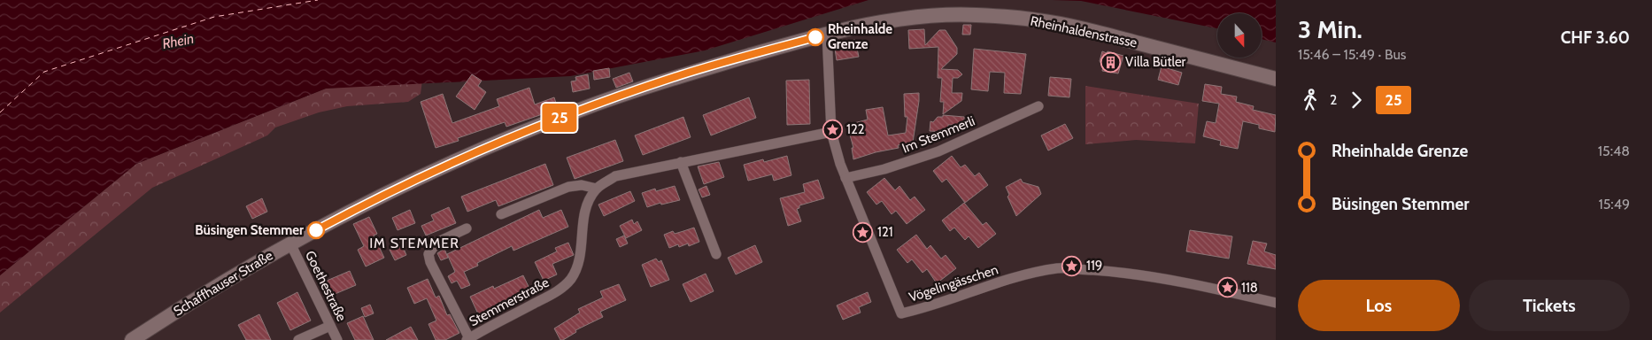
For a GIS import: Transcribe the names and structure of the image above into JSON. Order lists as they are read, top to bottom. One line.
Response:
{"streets":{"main road":["Rheinhaldenstrasse","Schaffhauser Straße"],"street":["Im Stemmerli","Vögelingässchen","Goethestraße","Stemmerstraße"]},"crossings":[["Rheinhaldenstrasse","Schaffhauser Straße"],["Rheinhaldenstrasse","Vögelingässchen"],["Im Stemmerli","Vögelingässchen"],["Schaffhauser Straße","Vögelingässchen"],["Schaffhauser Straße","Goethestraße"],["Vögelingässchen","Stemmerstraße"]],"districts":["IM STEMMER"],"water":["Rhein"],"places":{"other":["Rheinhalde Grenze","Büsingen Stemmer"],"building":["Villa Bütler"],"place":["122","121","119","118"]},"lines":["bus line 25"],"north":"bottom","page":{"on_map":"25","heading":["3 Min.","15:46 – 15:49 · Bus","CHF 3.60"],"legs":["2","25"],"list":[{"name":"Rheinhalde Grenze","value":"15:48"},{"name":"Büsingen Stemmer","value":"15:49"}],"buttons":["Los","Tickets"]}}
